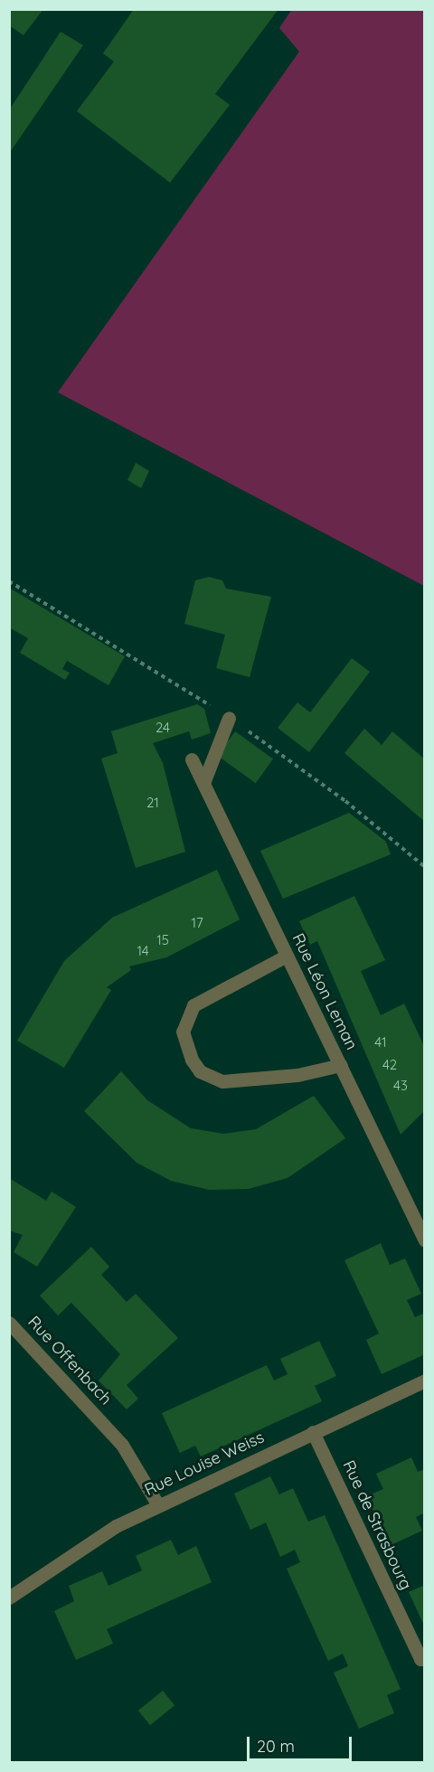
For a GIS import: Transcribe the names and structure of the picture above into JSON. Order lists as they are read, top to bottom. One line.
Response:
{"streets":{"street":["Rue Léon Leman","Rue Offenbach","Rue Louise Weiss","Rue de Strasbourg"]},"crossings":[["Rue Offenbach","Rue Louise Weiss"],["Rue Louise Weiss","Rue de Strasbourg"]],"house_numbers":["24","21","17","15","14","41","42","43"],"scale_bar":"20 m"}
